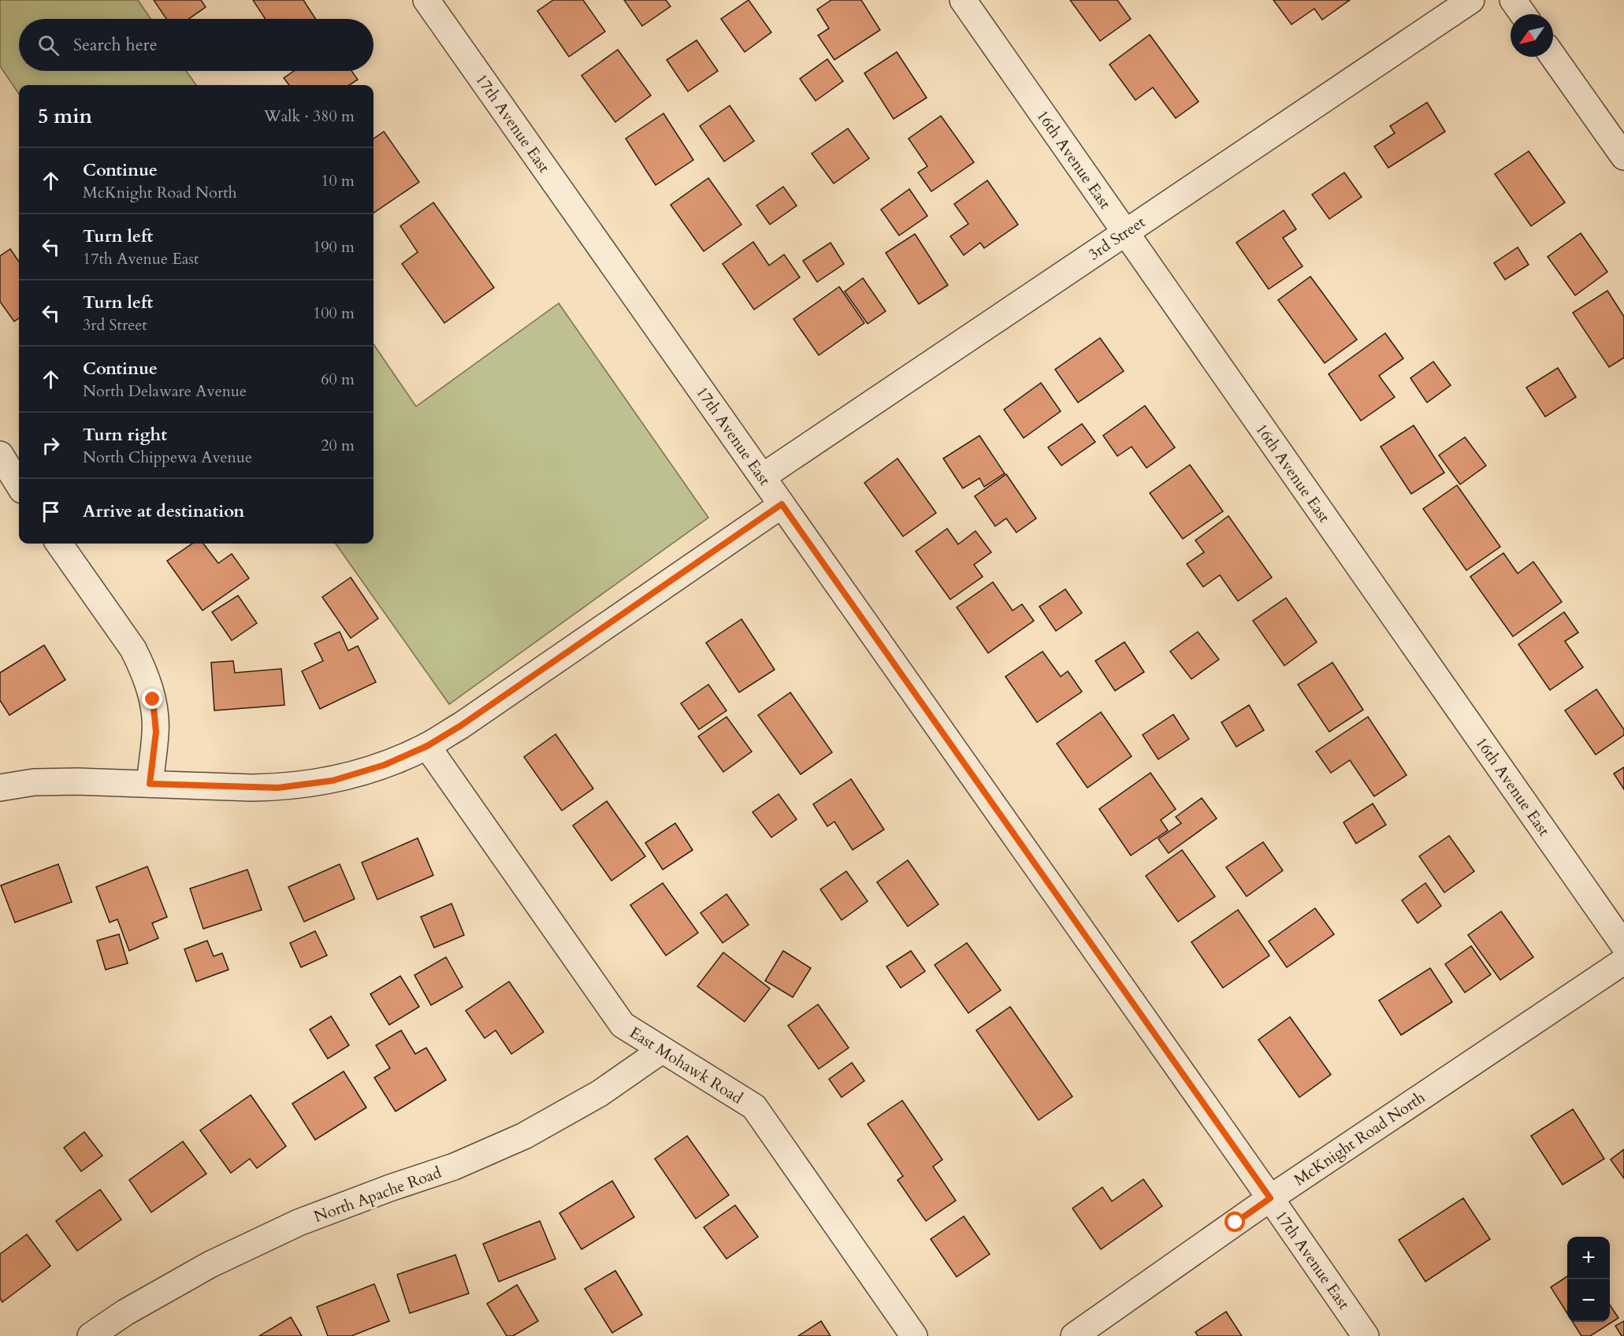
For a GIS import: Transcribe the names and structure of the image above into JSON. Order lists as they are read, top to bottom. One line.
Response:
{"streets":{"street":["17th Avenue East","16th Avenue East","3rd Street","East Mohawk Road","McKnight Road North","North Apache Road"]},"crossings":[["17th Avenue East","3rd Street"],["17th Avenue East","McKnight Road North"],["16th Avenue East","3rd Street"],["East Mohawk Road","North Apache Road"]],"north":"bottom left","page":{"search":"Search here","heading":["5 min","Walk · 380 m"],"list":[["Continue","McKnight Road North","10 m"],["Turn left","17th Avenue East","190 m"],["Turn left","3rd Street","100 m"],["Continue","North Delaware Avenue","60 m"],["Turn right","North Chippewa Avenue","20 m"],"Arrive at destination"],"map_buttons":["+","−"]}}
